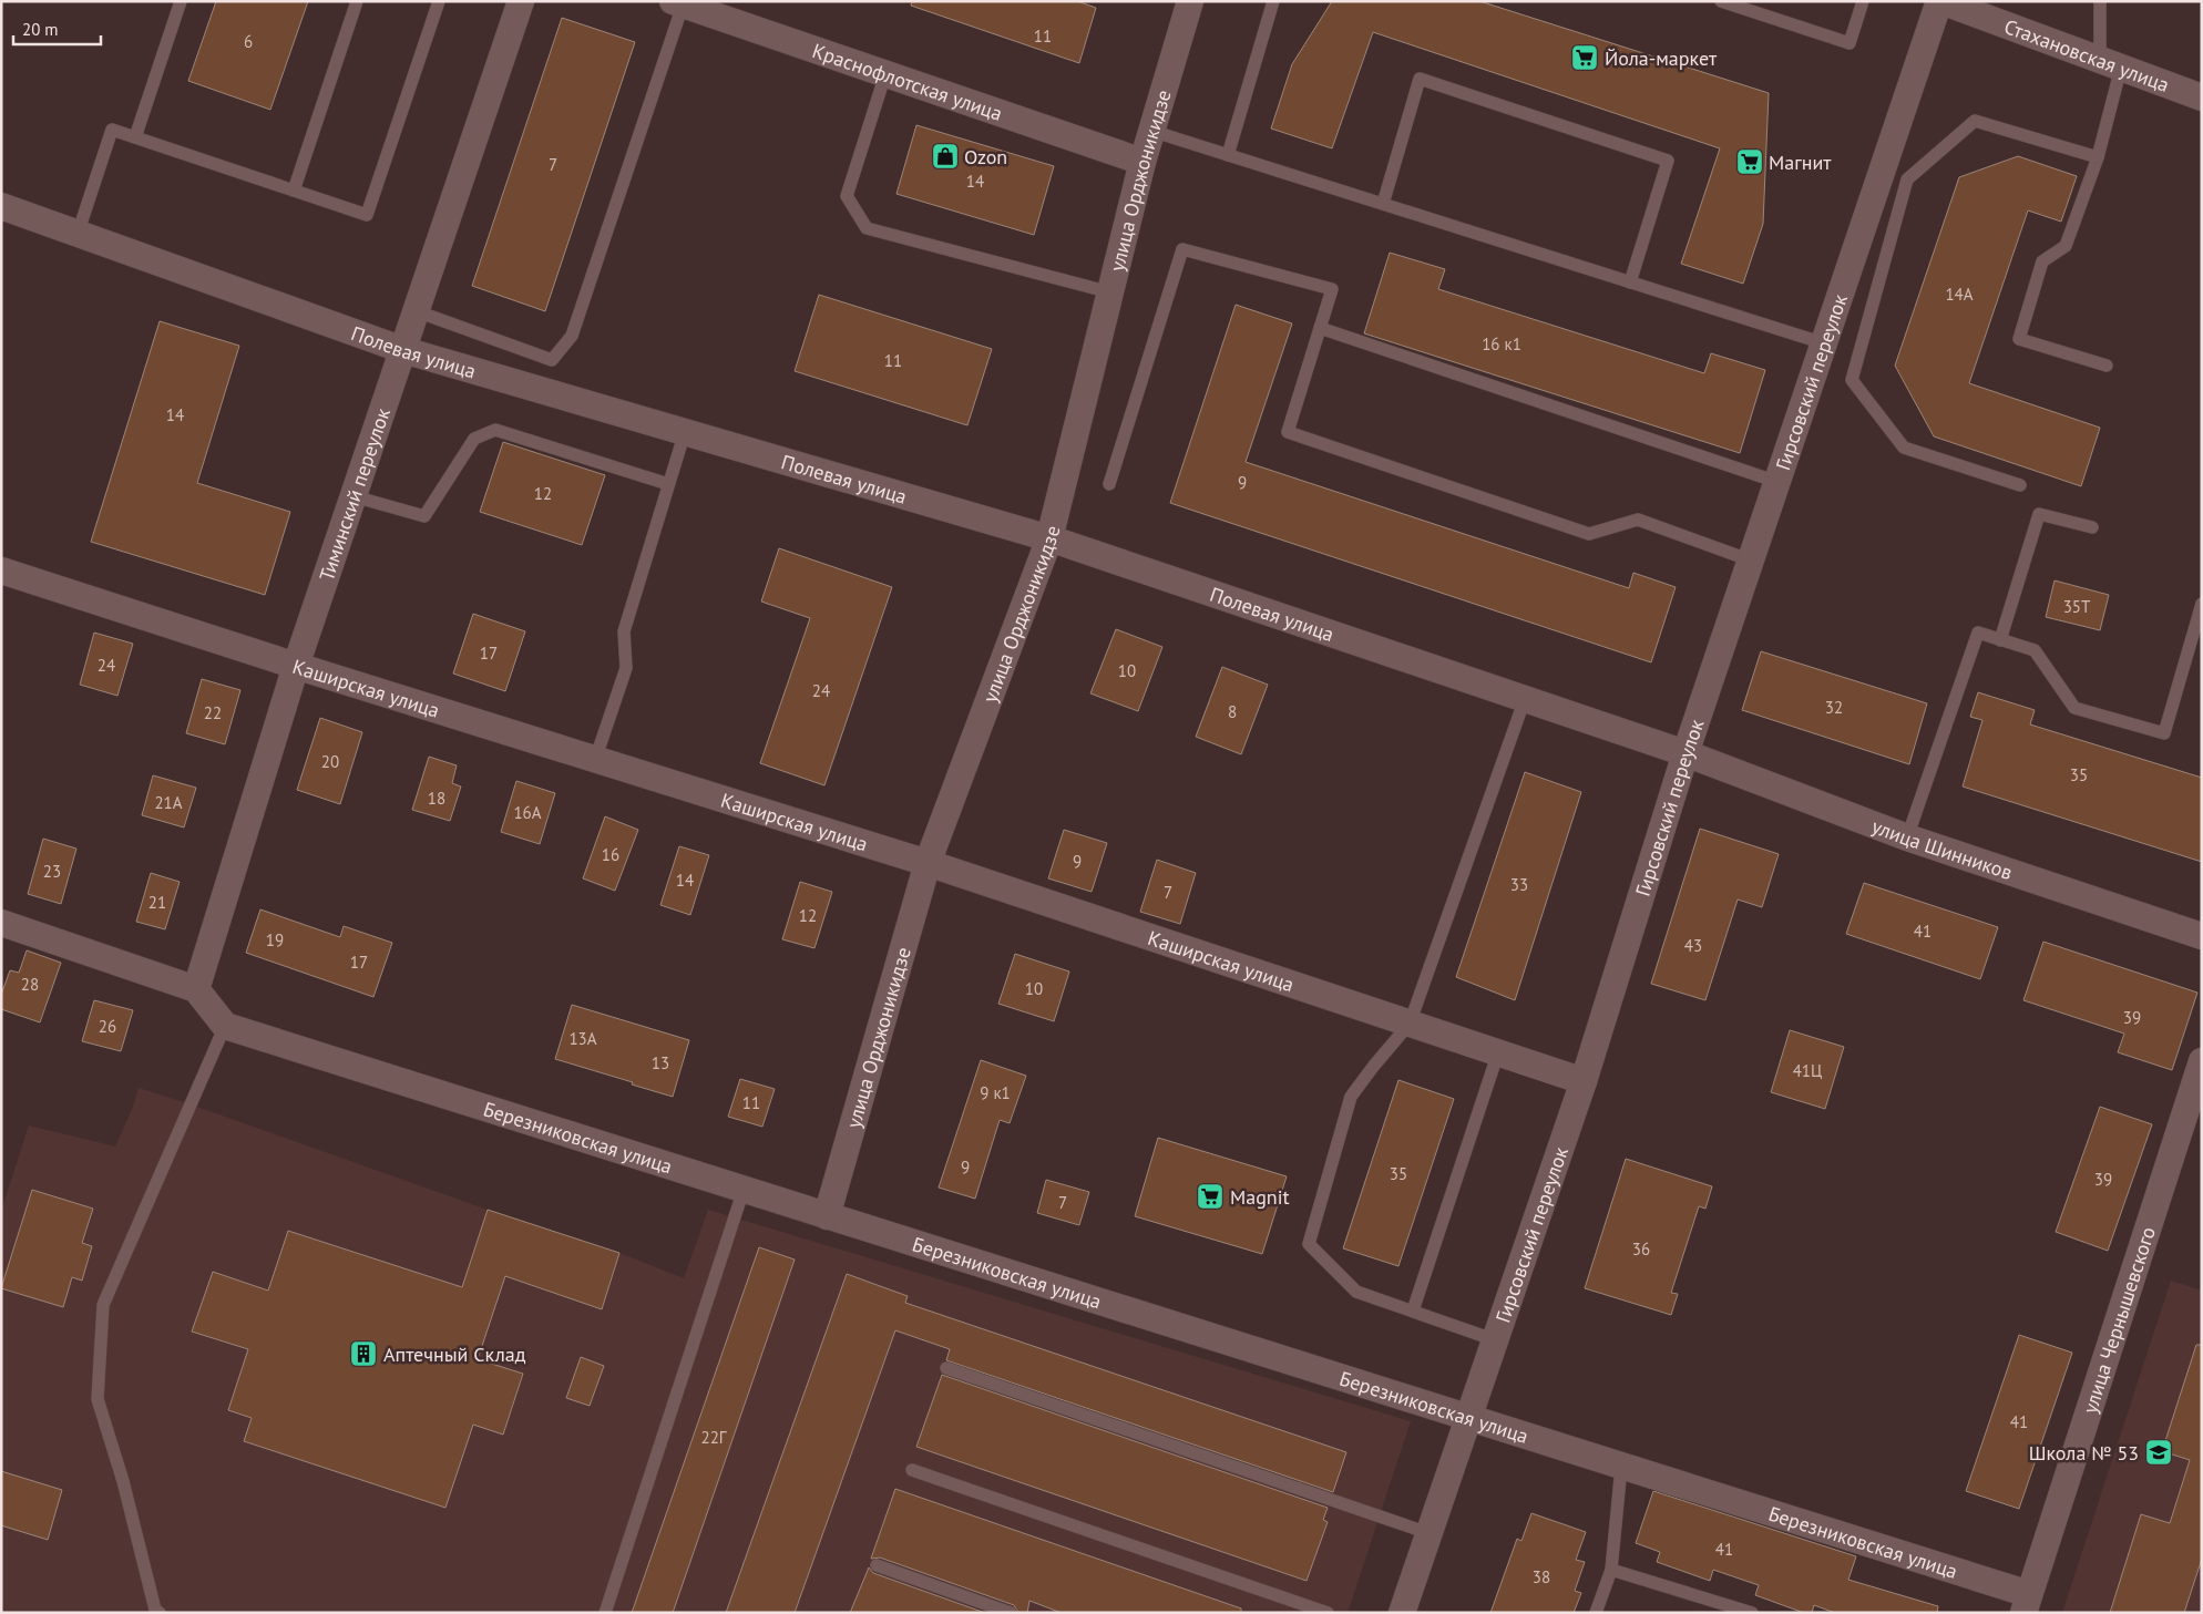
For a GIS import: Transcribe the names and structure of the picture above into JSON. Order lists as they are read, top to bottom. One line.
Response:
{"streets":{"street":["Стахановская улица","Краснофлотская улица","улица Орджоникидзе","Полевая улица","Гирсовский переулок","Тиминский переулок","Каширская улица","улица Шинников","Березниковская улица","улица Чернышевского"]},"crossings":[["Стахановская улица","Гирсовский переулок"],["Краснофлотская улица","улица Орджоникидзе"],["улица Орджоникидзе","Полевая улица"],["улица Орджоникидзе","Каширская улица"],["улица Орджоникидзе","Березниковская улица"],["Полевая улица","Гирсовский переулок"],["Полевая улица","Тиминский переулок"],["Полевая улица","улица Шинников"],["Гирсовский переулок","Каширская улица"],["Гирсовский переулок","улица Шинников"],["Гирсовский переулок","Березниковская улица"],["Тиминский переулок","Каширская улица"],["Березниковская улица","улица Чернышевского"]],"places":{"supermarket":["Йола-маркет","Магнит","Magnit"],"shop":["Ozon"],"building":["Аптечный Склад"],"school or university":["Школа № 53"]},"house_numbers":["11","6","7","14","14А","16 к1","11","14","9","12","35Т","17","24","10","24","32","8","22","20","35","18","21А","16А","16","9","23","14","33","7","21","12","41","19","43","17","28","10","39","26","13А","13","41Ц","9 к1","11","9","35","39","7","36","41","22Г","41","38"],"scale_bar":"20 m"}
